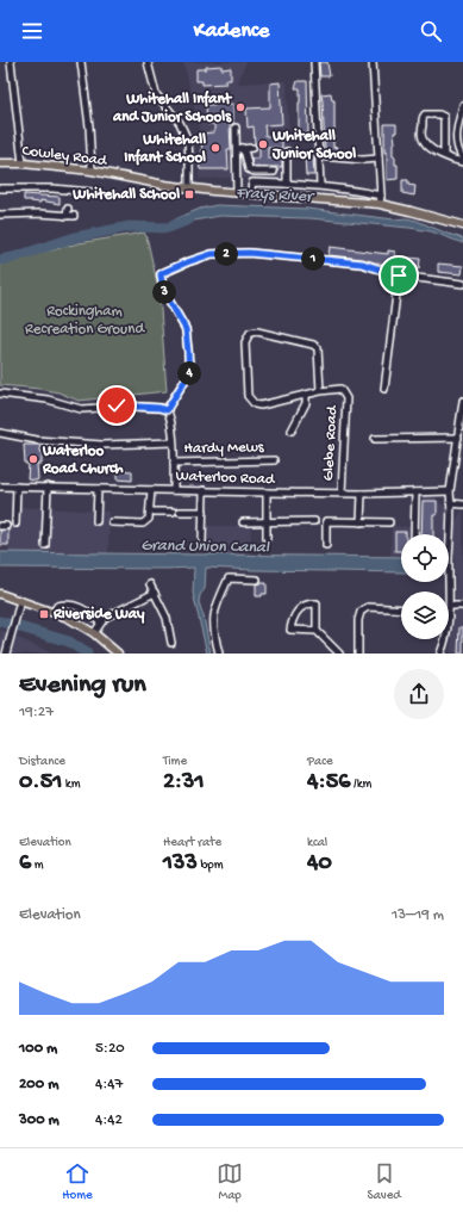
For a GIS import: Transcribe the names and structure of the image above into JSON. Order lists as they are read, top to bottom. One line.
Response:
{"streets":{"main road":["Cowley Road"],"street":["Glebe Road","Hardy Mews","Waterloo Road"]},"crossings":[["Glebe Road","Waterloo Road"]],"water":["Frays River","Grand Union Canal"],"parks":["Rockingham Recreation Ground"],"places":{"other":["Whitehall Infant and Junior Schools","Whitehall Junior School","Whitehall Infant School","Waterloo Road Church"],"transit":["Whitehall School","Riverside Way"]},"page":{"header":"Kadence","pins":["2","1","3","4"],"heading":["Evening run","19:27"],"stats":[["Distance","0.51 km"],["Time","2:31"],["Pace","4:56 /km"],["Elevation","6 m"],["Heart rate","133 bpm"],["kcal","40"]],"chart":["Elevation","13–19 m"],"list":[{"name":"100 m","note":"5:20"},{"name":"200 m","note":"4:47"},{"name":"300 m","note":"4:42"}],"tabs":["Home","Map","Saved"]}}
